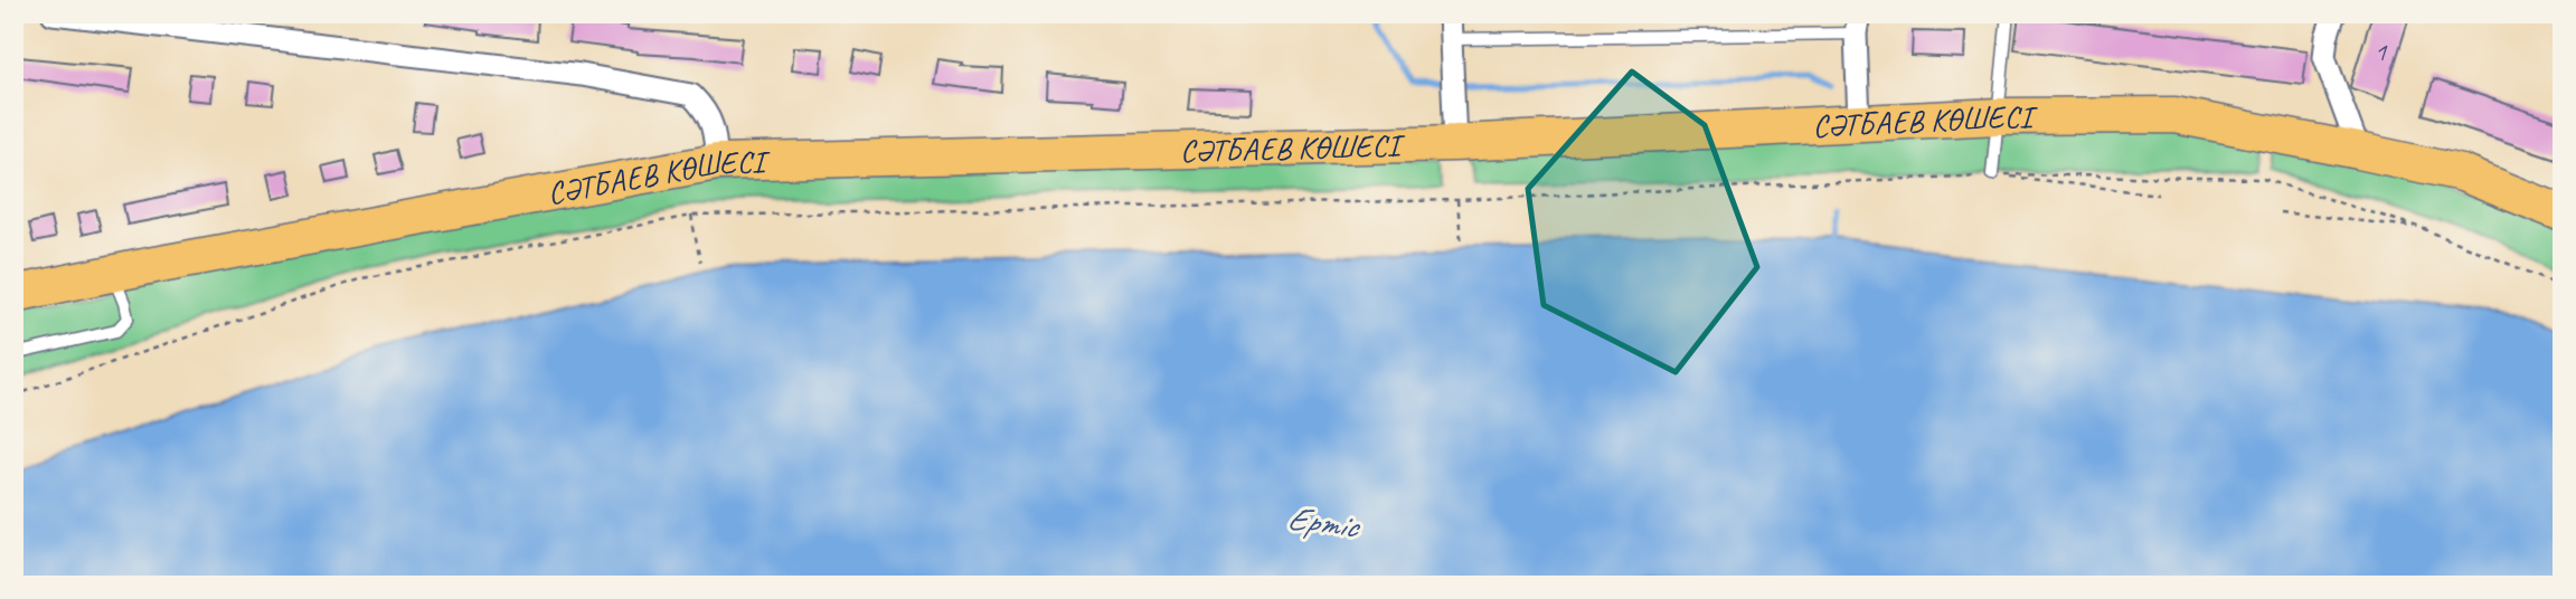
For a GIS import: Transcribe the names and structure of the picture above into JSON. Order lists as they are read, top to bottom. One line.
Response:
{"streets":{"main road":["СӘТБАЕВ КӨШЕСІ"]},"water":["Ертіс"],"house_numbers":["1"]}
